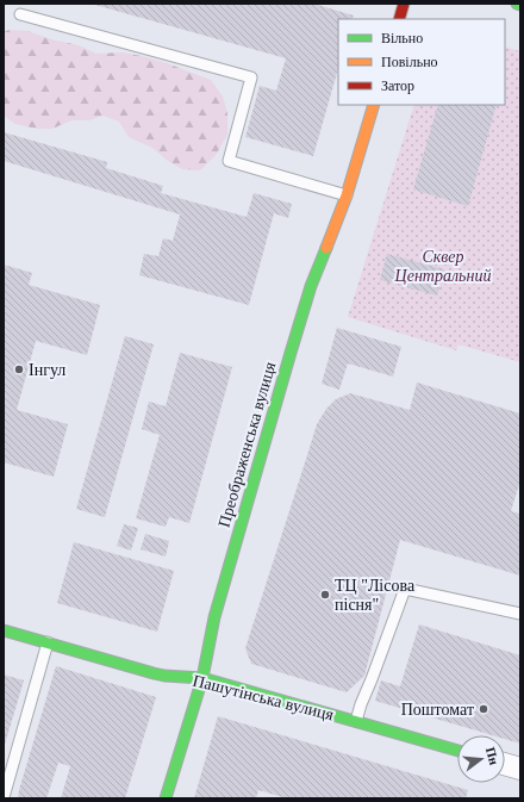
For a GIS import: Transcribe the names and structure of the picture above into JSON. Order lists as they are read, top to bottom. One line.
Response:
{"streets":{"main road":["Преображенська вулиця","Пашутінська вулиця"]},"crossings":[["Преображенська вулиця","Пашутінська вулиця"]],"parks":["Сквер Центральний"],"places":["Інгул","ТЦ \"Лісова пісня\"","Поштомат"],"legend":["Вільно","Повільно","Затор"],"north":"right"}
